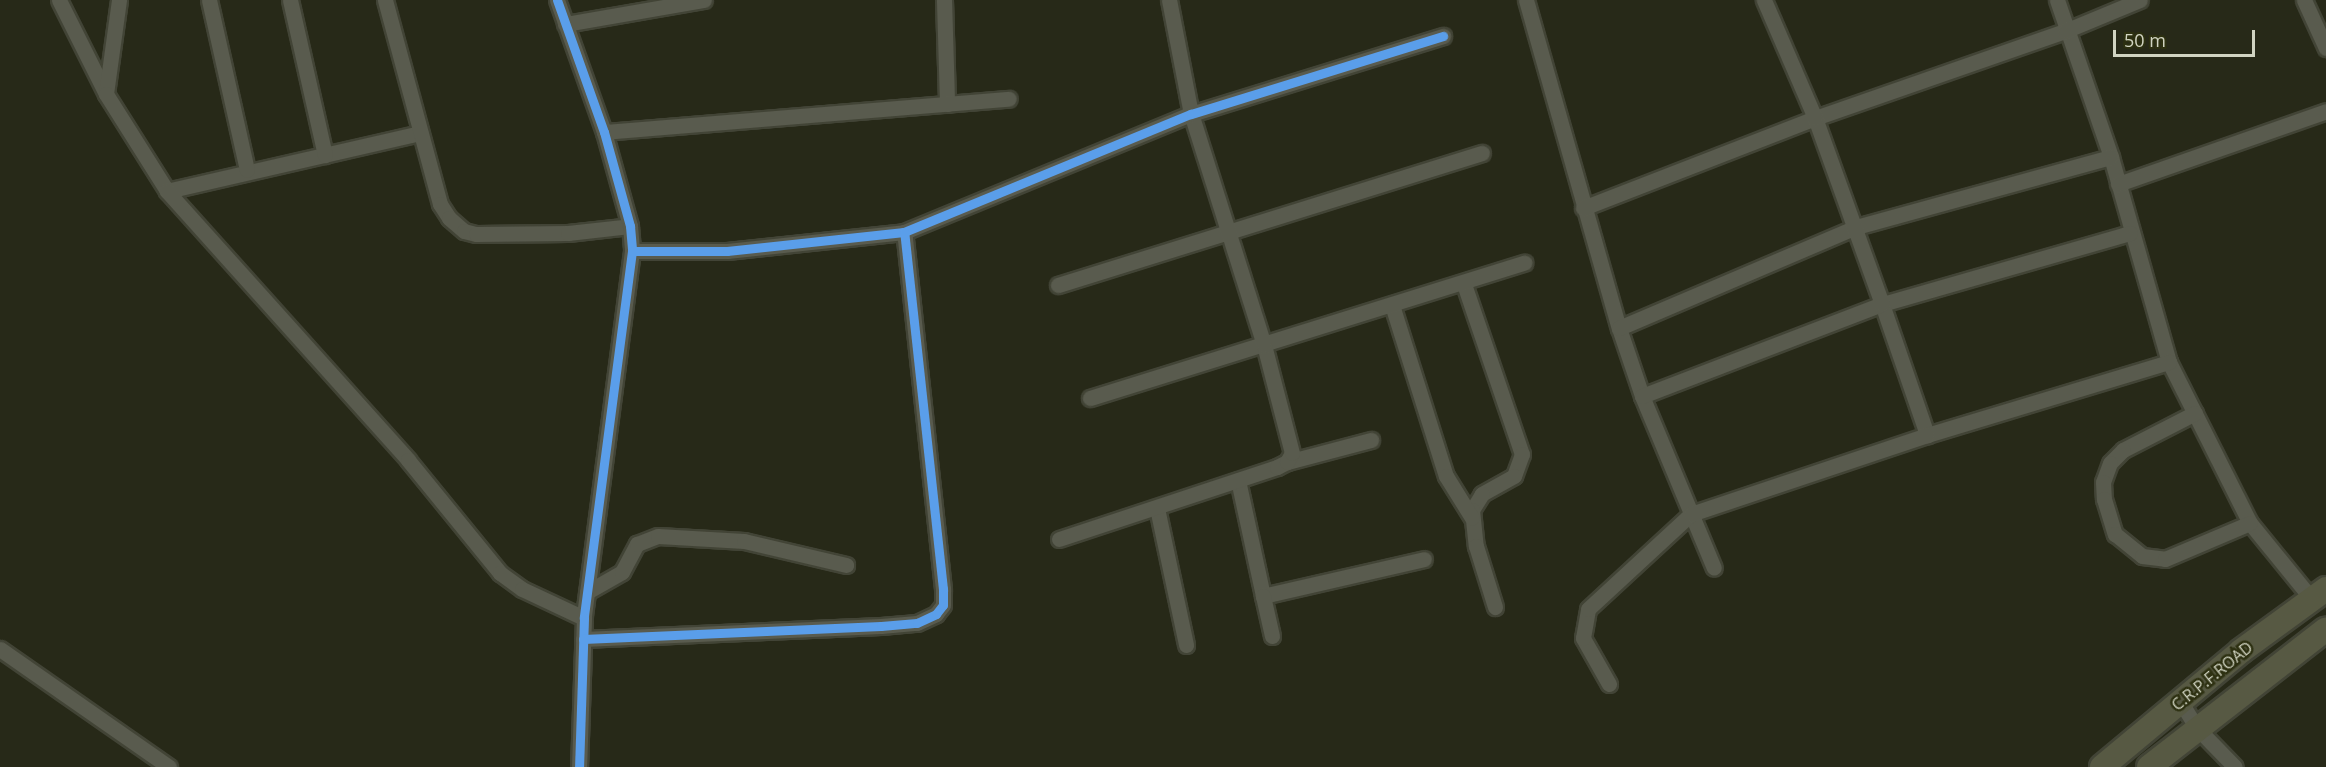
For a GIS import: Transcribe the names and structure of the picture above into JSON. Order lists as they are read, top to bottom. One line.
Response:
{"streets":{"main road":["C.R.P.F.ROAD"]},"scale_bar":"50 m"}
